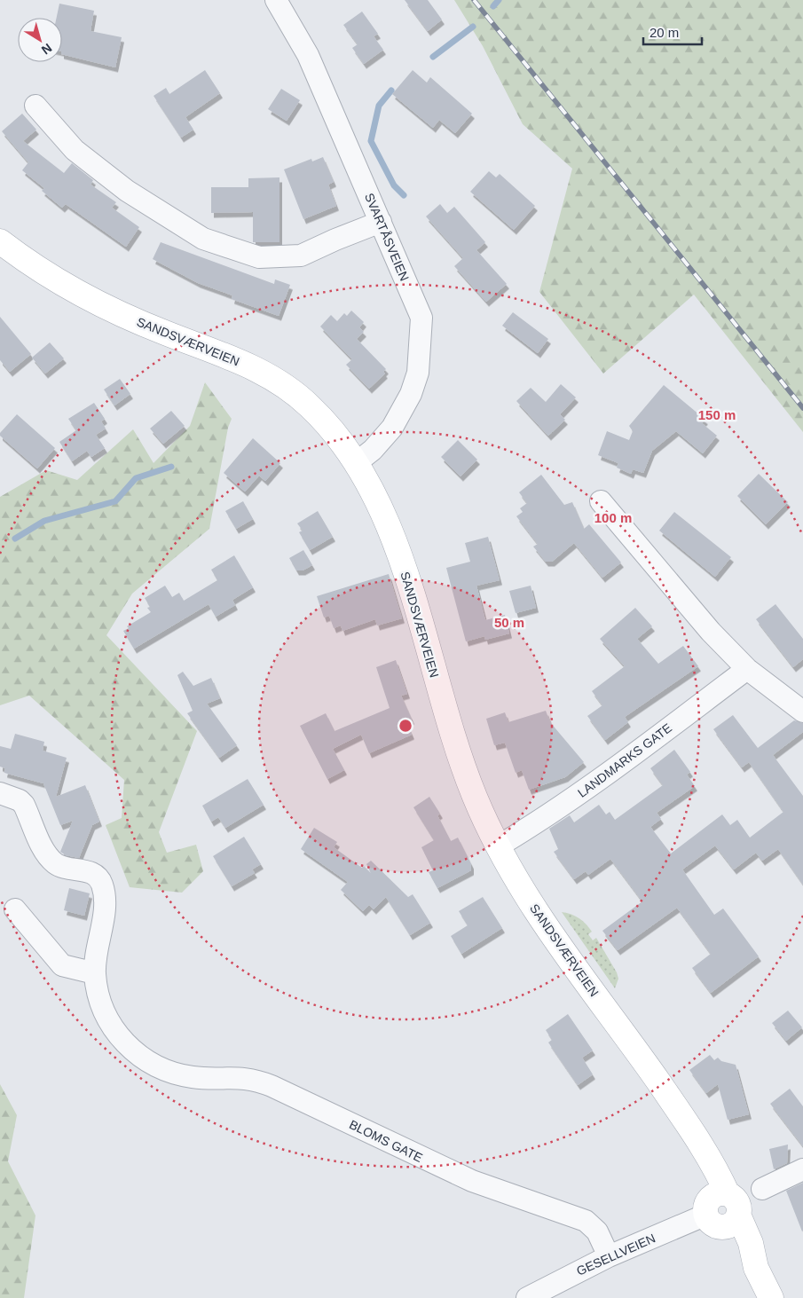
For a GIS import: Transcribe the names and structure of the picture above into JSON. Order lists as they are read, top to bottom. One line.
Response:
{"streets":{"street":["SVARTÅSVEIEN","SANDSVÆRVEIEN","LANDMARKS GATE","BLOMS GATE","GESELLVEIEN"]},"crossings":[["SVARTÅSVEIEN","SANDSVÆRVEIEN"],["SANDSVÆRVEIEN","LANDMARKS GATE"],["SANDSVÆRVEIEN","GESELLVEIEN"],["BLOMS GATE","GESELLVEIEN"]],"scale_bar":"20 m","north":"bottom right","rings":["150 m","100 m","50 m"]}
